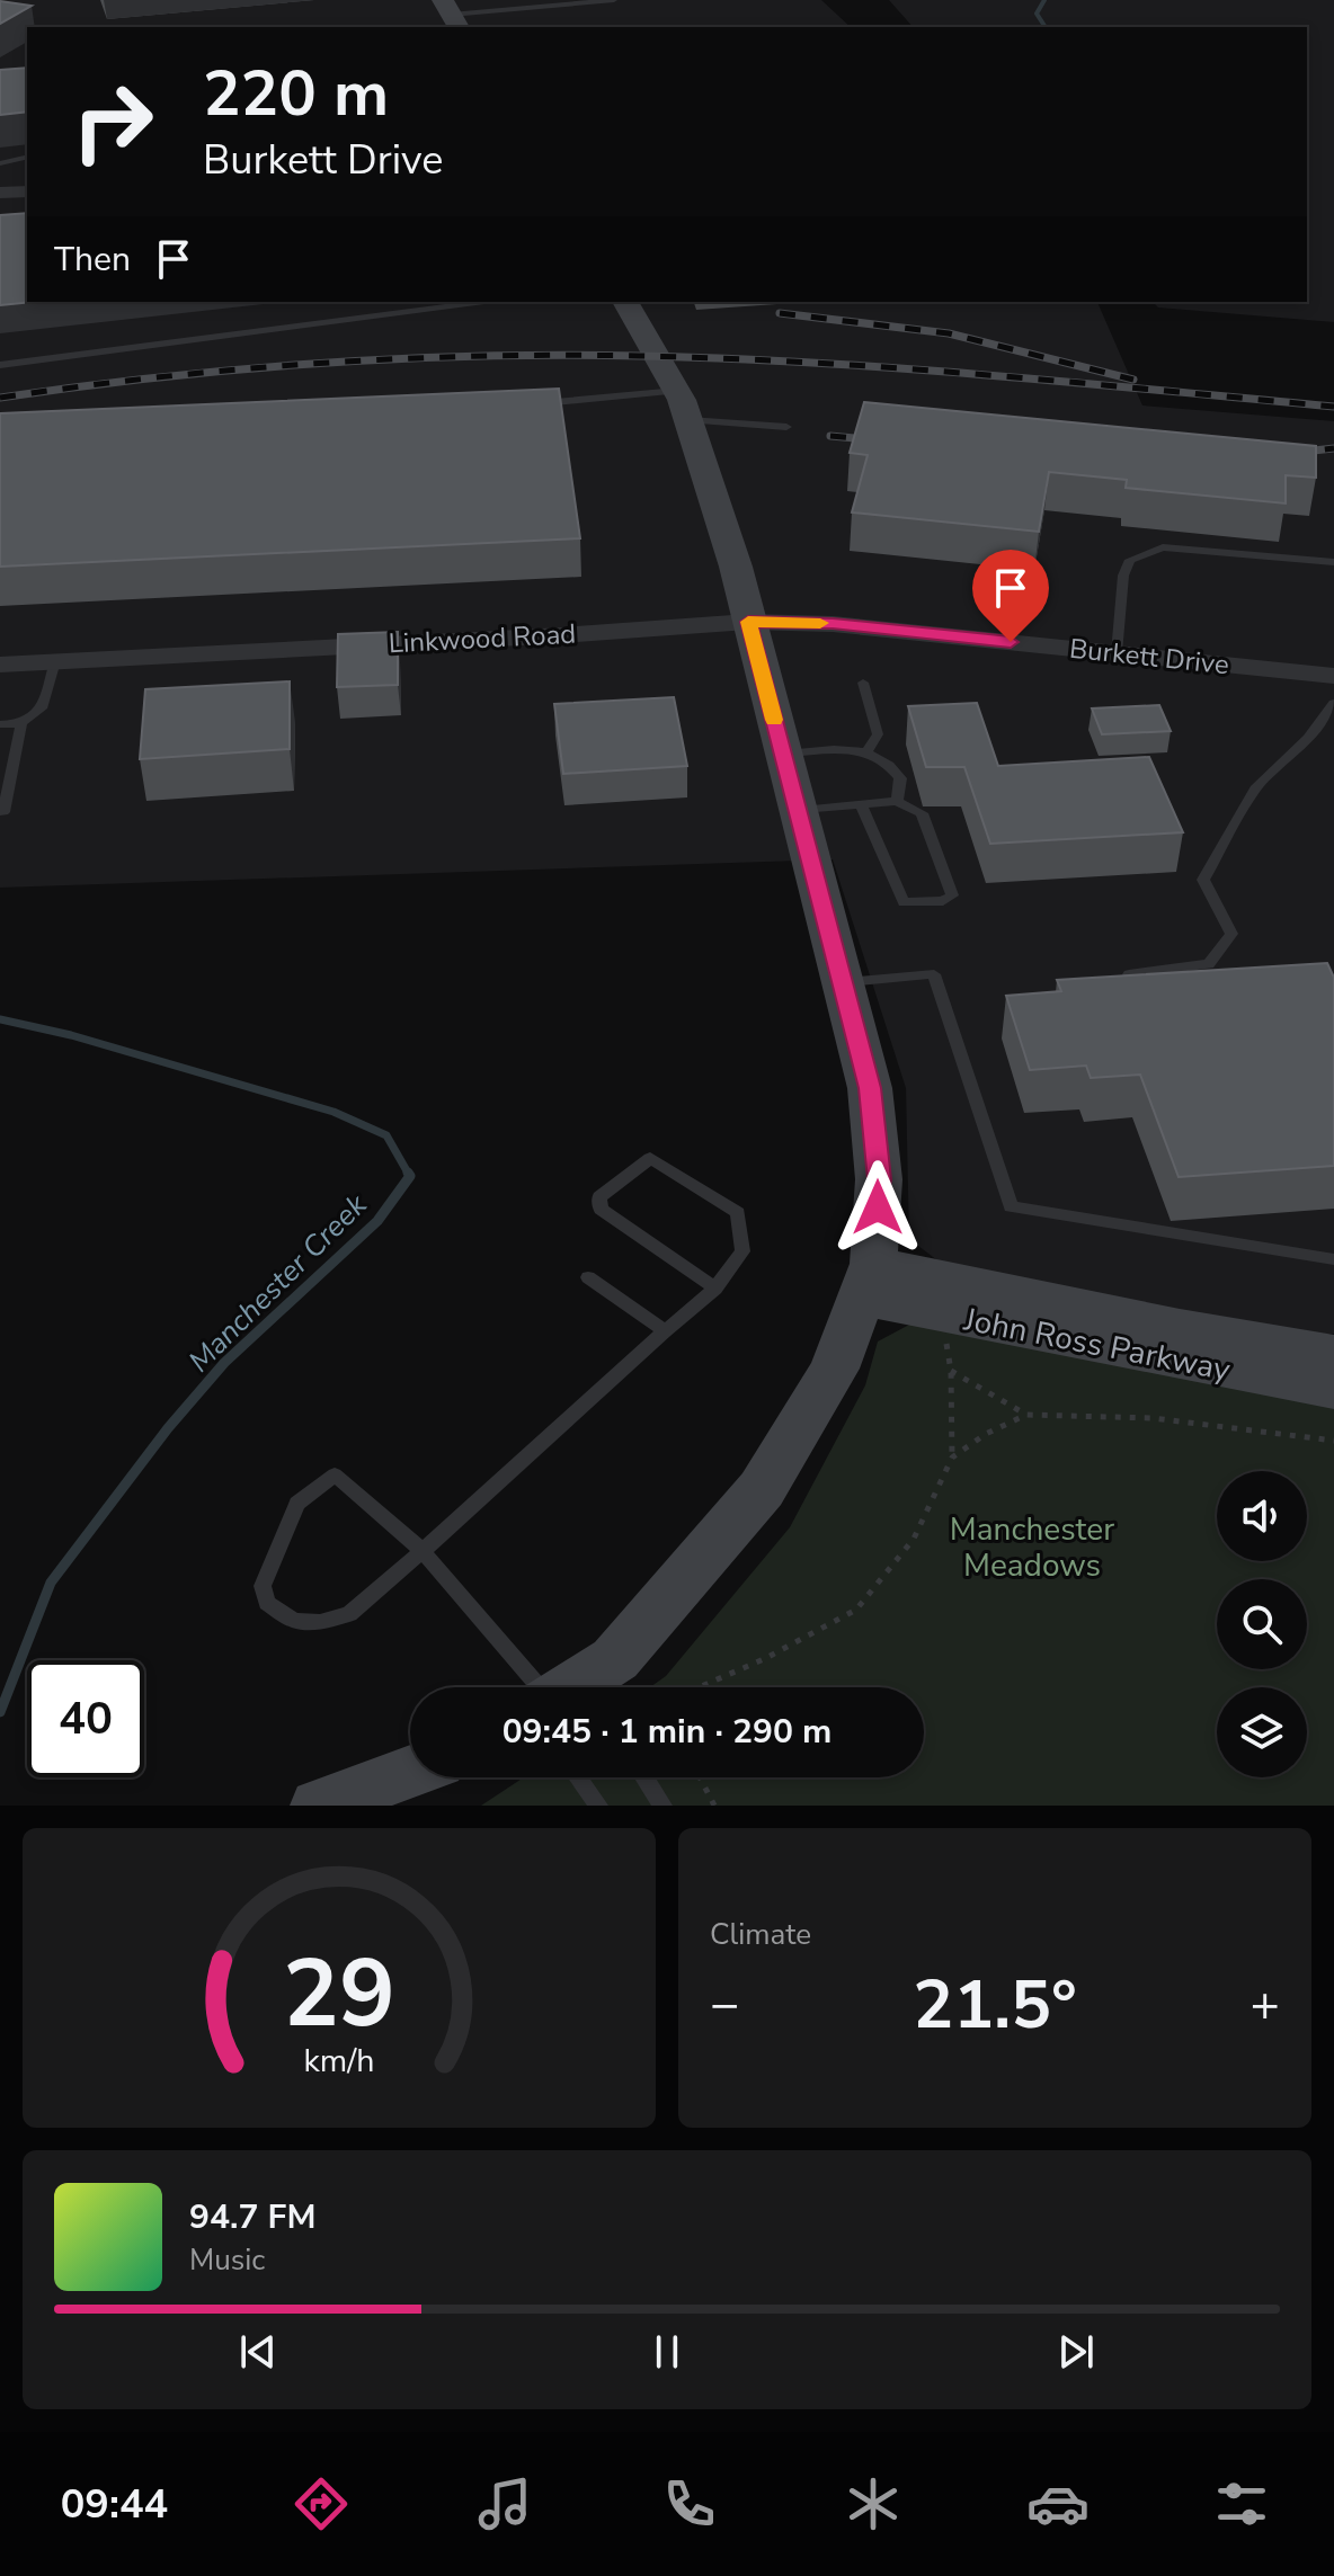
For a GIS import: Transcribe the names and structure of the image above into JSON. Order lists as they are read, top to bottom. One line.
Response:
{"streets":{"street":["Linkwood Road","Burkett Drive","John Ross Parkway"]},"crossings":[["Linkwood Road","Burkett Drive"]],"water":["Manchester Creek"],"parks":["Manchester Meadows"],"page":{"turn":["220 m","Burkett Drive"],"then":"Then","limit":"40","trip":"09:45 · 1 min · 290 m","tile":"Climate","heat":["−","21.5°","+"],"song":["94.7 FM","Music"],"tabs":"09:44","gauge":["29","km/h"]}}
